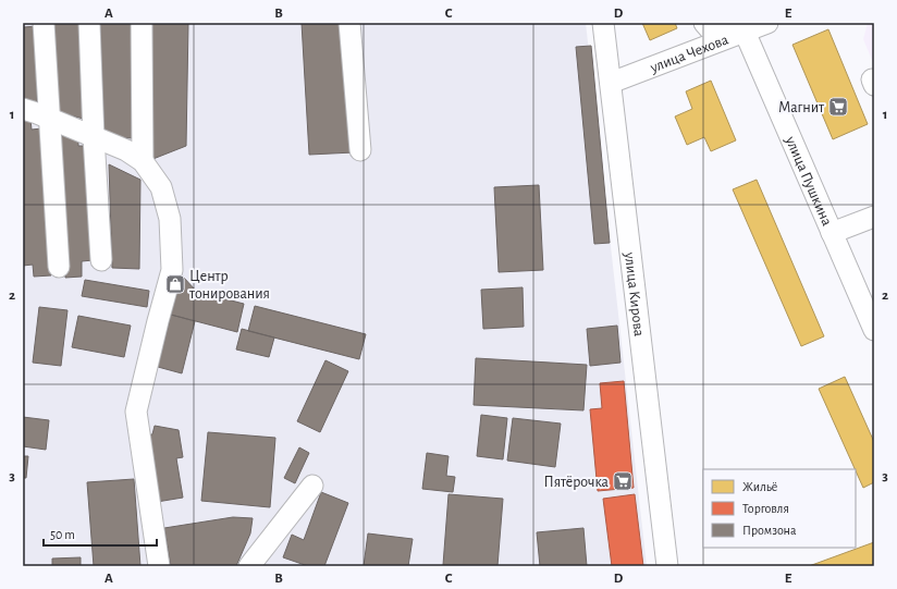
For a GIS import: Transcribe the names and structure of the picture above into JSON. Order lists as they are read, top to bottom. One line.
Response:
{"streets":{"street":["улица Чехова","улица Пушкина","улица Кирова"]},"crossings":[["улица Чехова","улица Пушкина"],["улица Чехова","улица Кирова"]],"places":{"supermarket":["Магнит","Пятёрочка"],"shop":["Центр тонирования"]},"legend":["Жильё","Торговля","Промзона"],"scale_bar":"50 m","grid":{"columns":["A","B","C","D","E"],"rows":["1","2","3"]}}
